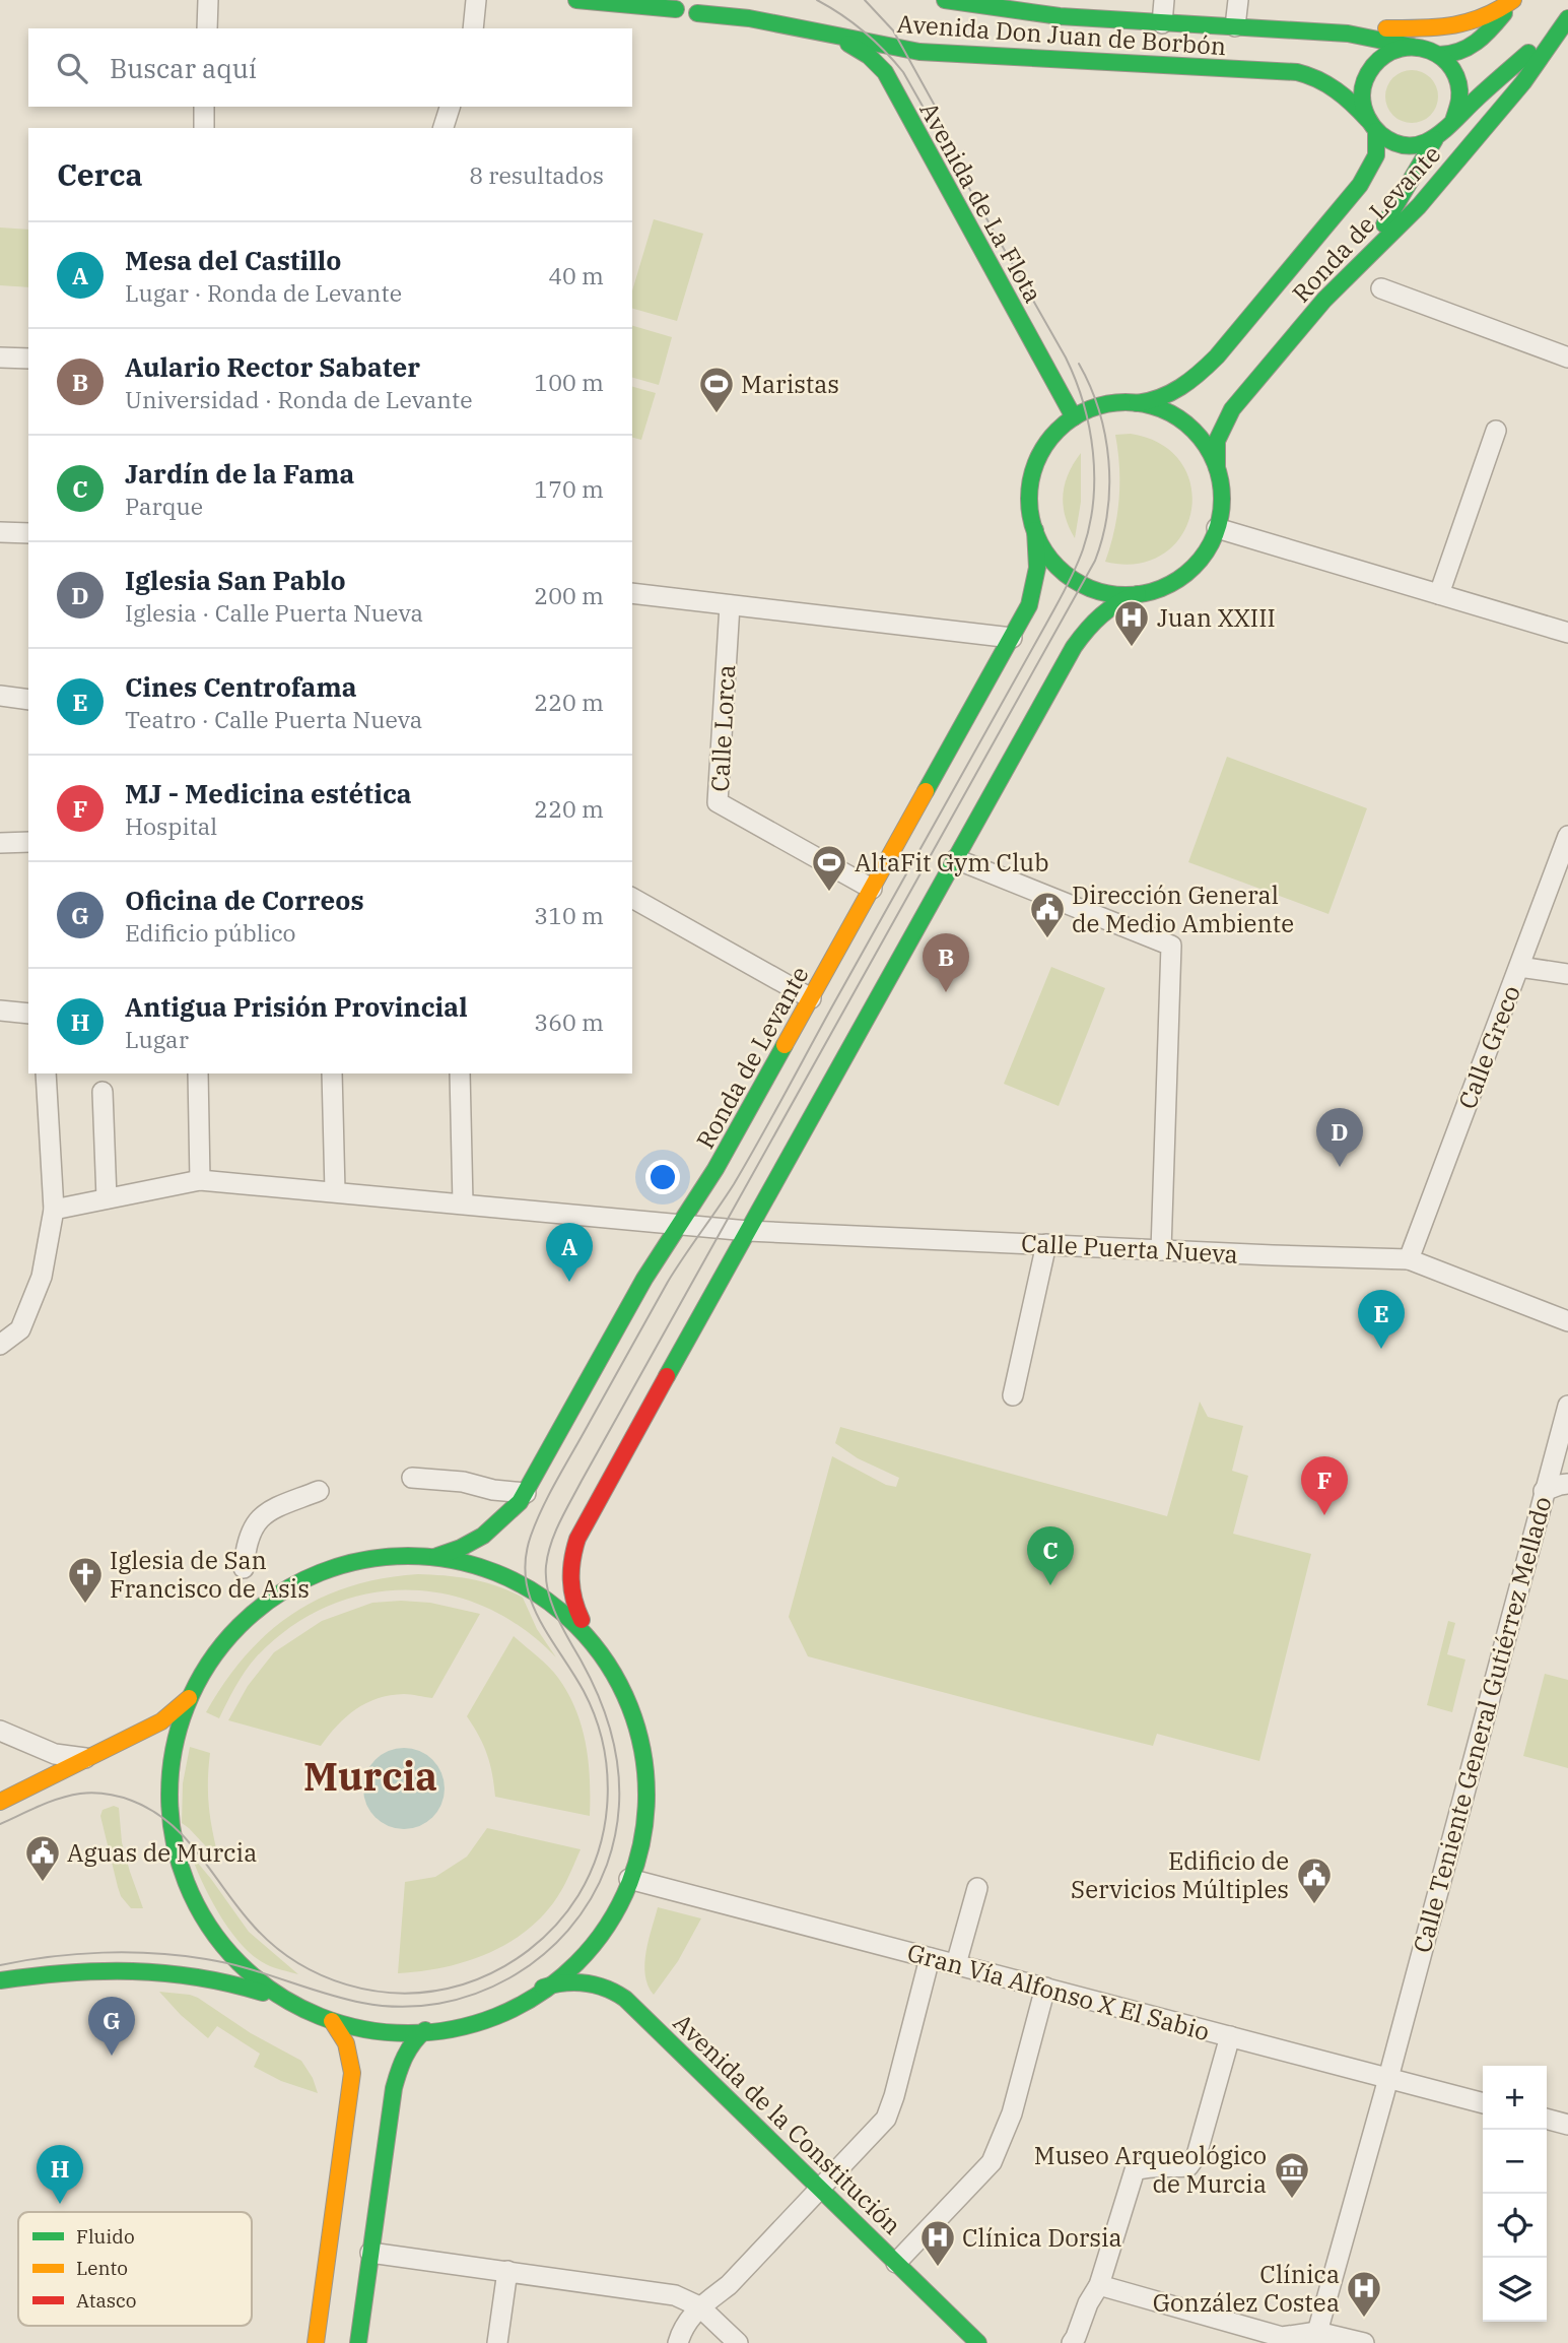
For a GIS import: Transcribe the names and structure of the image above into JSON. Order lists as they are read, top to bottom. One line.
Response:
{"streets":{"main road":["Avenida Don Juan de Borbón","Avenida de La Flota","Ronda de Levante","Avenida de la Constitución"],"street":["Calle Lorca","Calle Greco","Calle Puerta Nueva","Calle Teniente General Gutiérrez Mellado","Gran Vía Alfonso X El Sabio"]},"crossings":[["Avenida Don Juan de Borbón","Avenida de La Flota"],["Avenida Don Juan de Borbón","Ronda de Levante"],["Avenida de La Flota","Ronda de Levante"],["Ronda de Levante","Calle Lorca"],["Ronda de Levante","Calle Puerta Nueva"],["Calle Greco","Calle Puerta Nueva"],["Calle Teniente General Gutiérrez Mellado","Gran Vía Alfonso X El Sabio"]],"districts":["Murcia"],"places":{"sports":["Maristas","AltaFit Gym Club"],"hospital":["Juan XXIII","Clínica Dorsia","Clínica González Costea"],"public building":["Dirección General de Medio Ambiente","Aguas de Murcia","Edificio de Servicios Múltiples"],"church":["Iglesia de San Francisco de Asis"],"museum":["Museo Arqueológico de Murcia"]},"legend":["Fluido","Lento","Atasco"],"page":{"search":"Buscar aquí","heading":["Cerca","8 resultados"],"list":[{"mark":"A","name":"Mesa del Castillo","note":"Lugar · Ronda de Levante","value":"40 m"},{"mark":"B","name":"Aulario Rector Sabater","note":"Universidad · Ronda de Levante","value":"100 m"},{"mark":"C","name":"Jardín de la Fama","note":"Parque","value":"170 m"},{"mark":"D","name":"Iglesia San Pablo","note":"Iglesia · Calle Puerta Nueva","value":"200 m"},{"mark":"E","name":"Cines Centrofama","note":"Teatro · Calle Puerta Nueva","value":"220 m"},{"mark":"F","name":"MJ - Medicina estética","note":"Hospital","value":"220 m"},{"mark":"G","name":"Oficina de Correos","note":"Edificio público","value":"310 m"},{"mark":"H","name":"Antigua Prisión Provincial","note":"Lugar","value":"360 m"}],"pins":["B","D","A","E","F","C","G","H"],"map_buttons":["+","−"]}}
